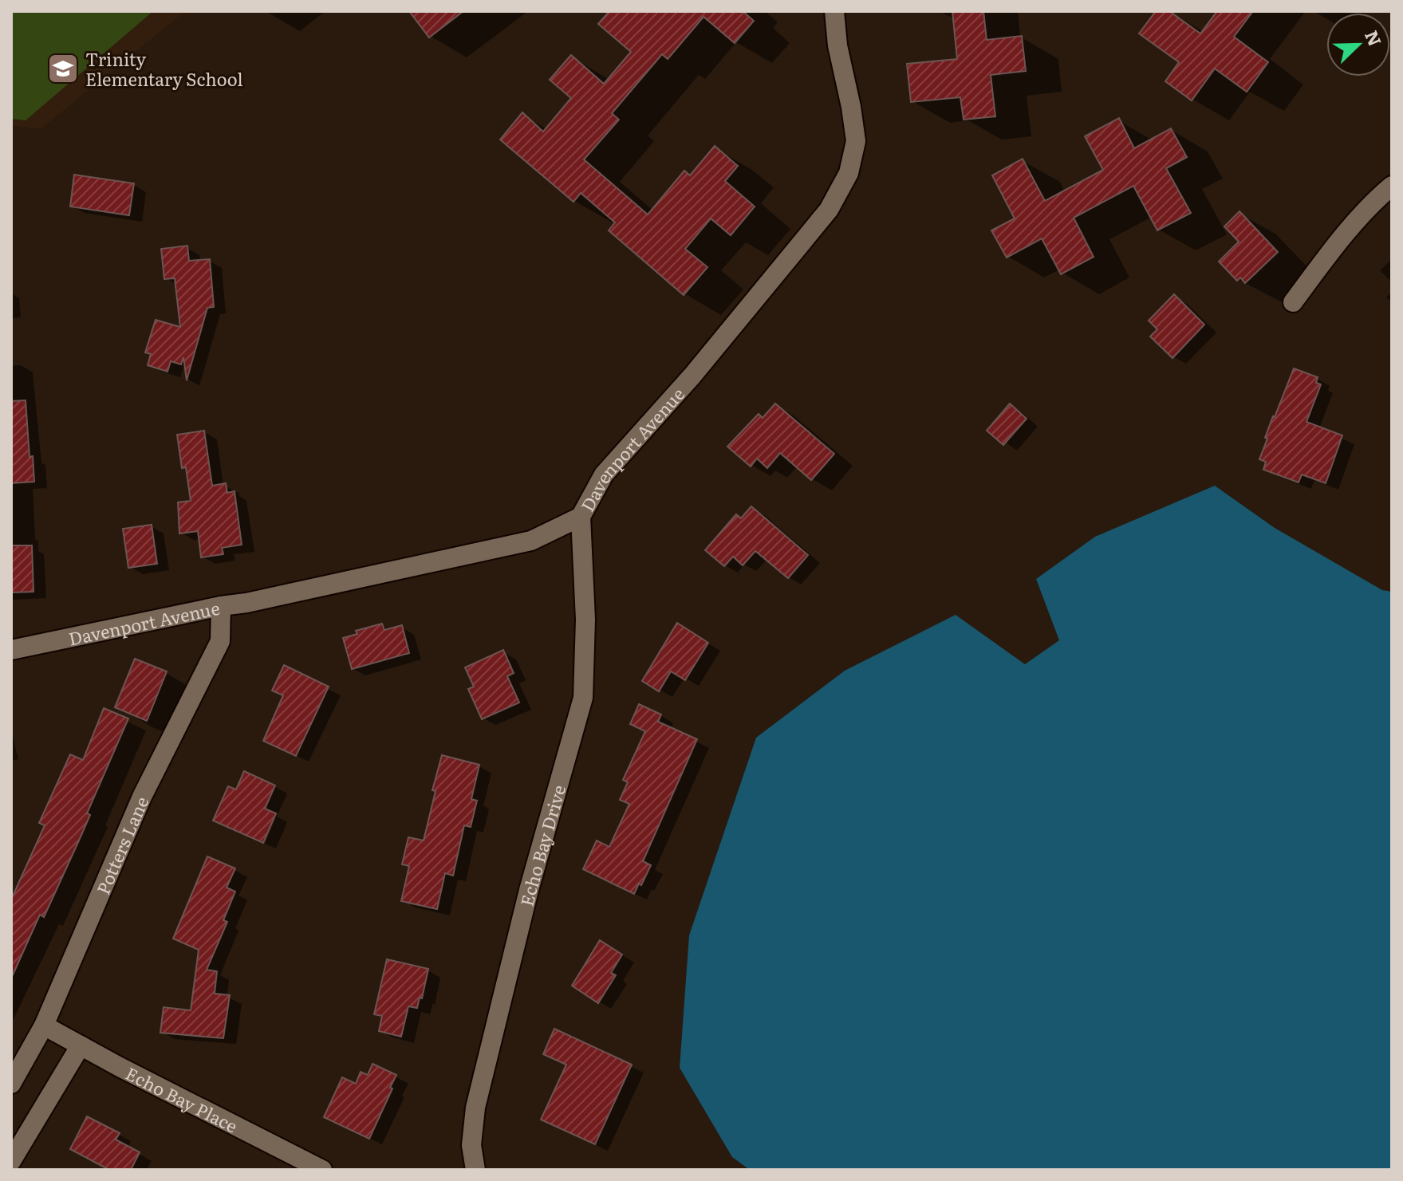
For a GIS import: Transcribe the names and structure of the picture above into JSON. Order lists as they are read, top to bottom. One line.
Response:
{"streets":{"street":["Davenport Avenue","Echo Bay Drive","Potters Lane","Echo Bay Place"]},"crossings":[["Davenport Avenue","Echo Bay Drive"],["Davenport Avenue","Potters Lane"],["Potters Lane","Echo Bay Place"]],"places":{"school or university":["Trinity Elementary School"]},"north":"top right"}
